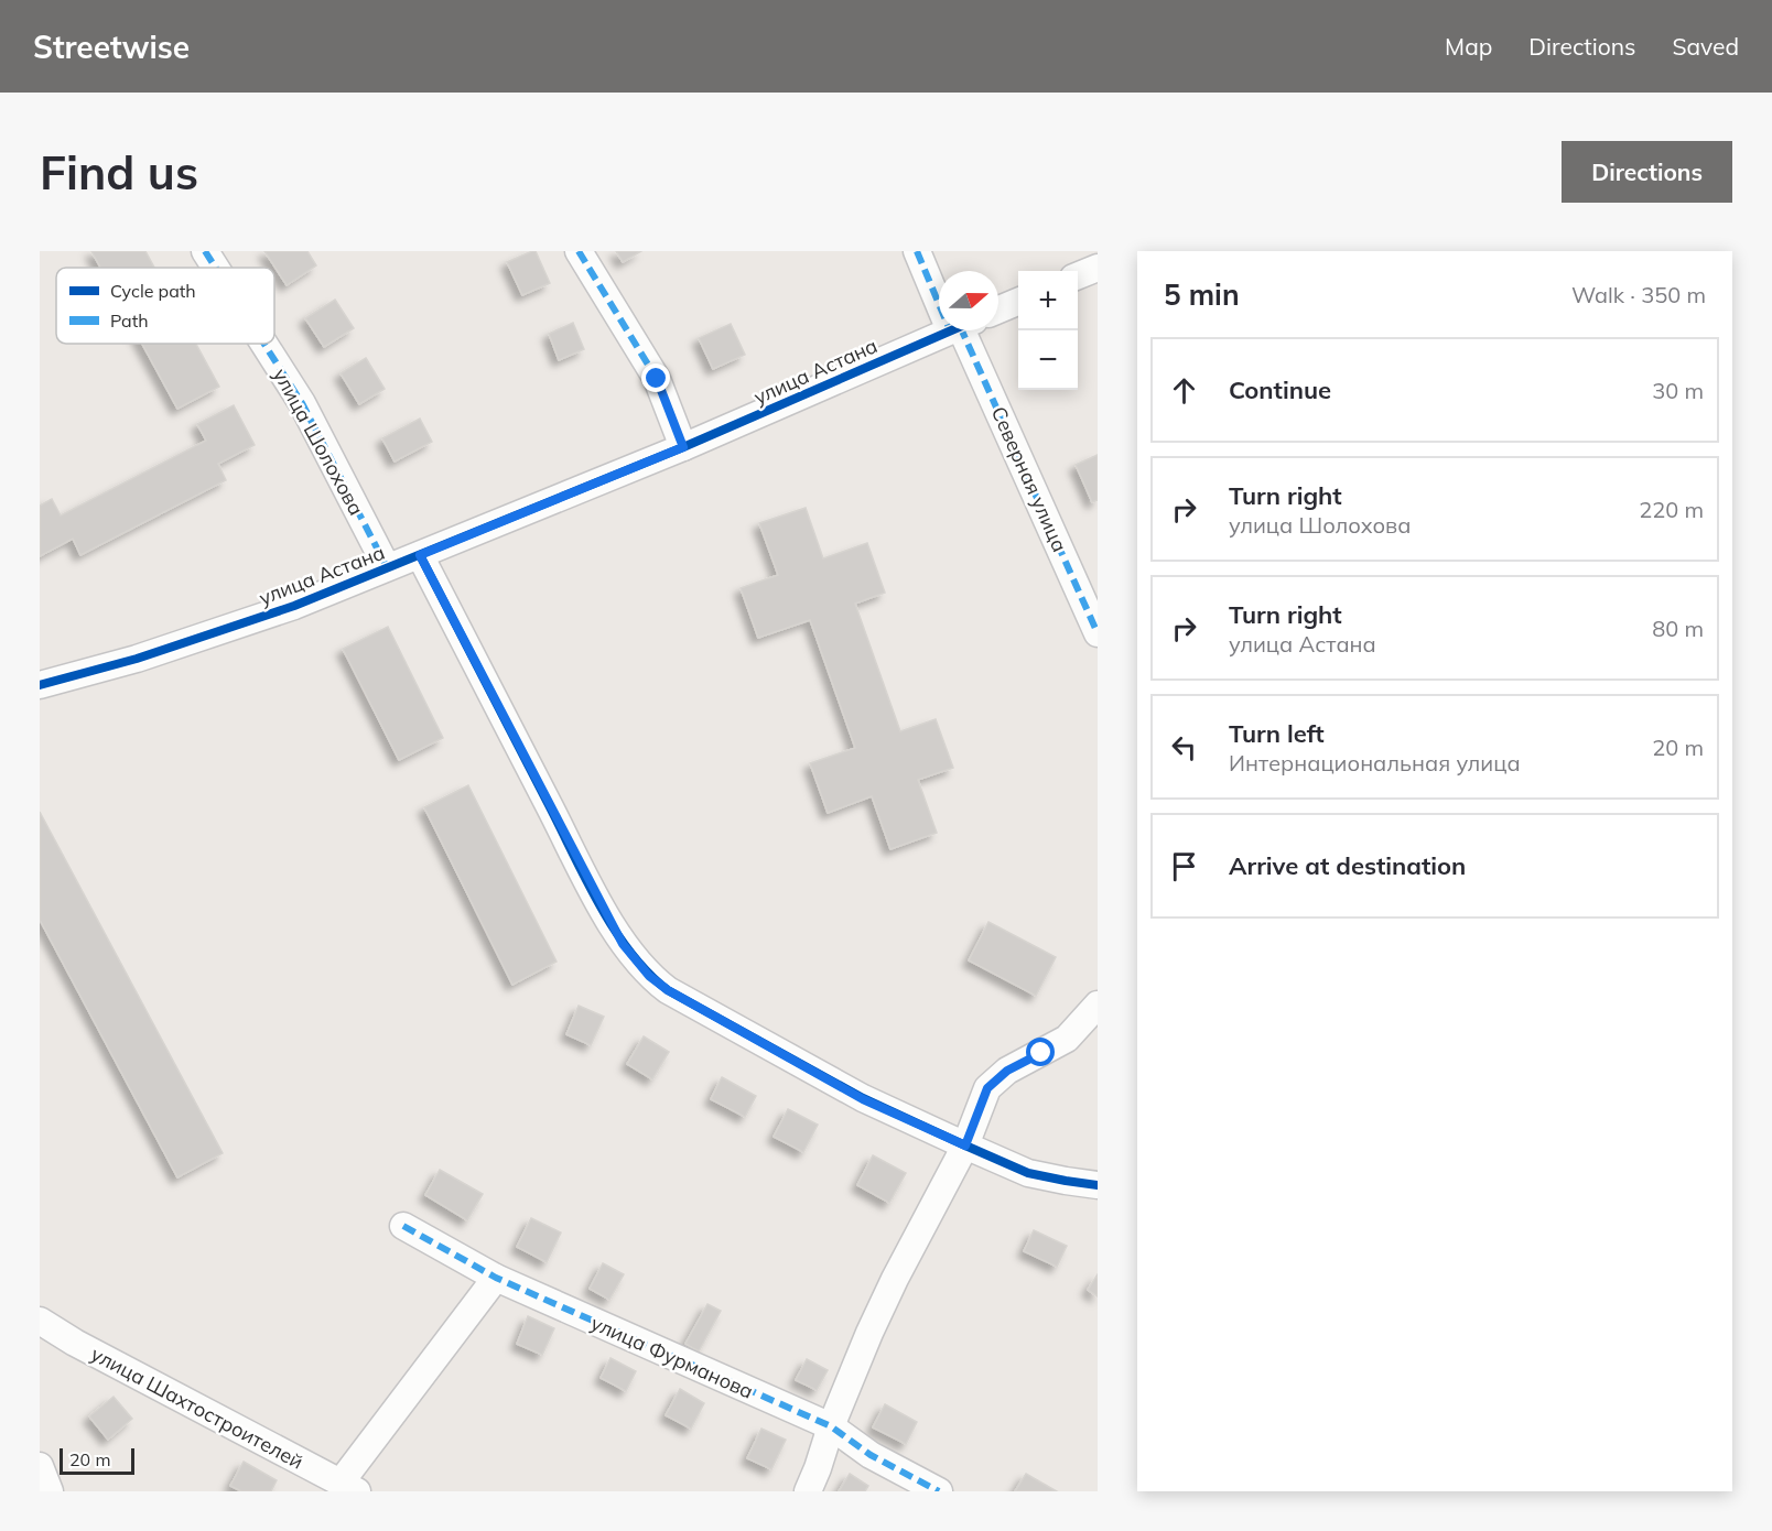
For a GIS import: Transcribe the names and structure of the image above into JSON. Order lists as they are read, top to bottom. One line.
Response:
{"streets":{"street":["улица Астана","улица Шолохова","Северная улица","улица Фурманова","улица Шахтостроителей"]},"crossings":[["улица Астана","улица Шолохова"]],"legend":["Cycle path","Path"],"scale_bar":"20 m","north":"right","page":{"header":"Streetwise","nav":["Map","Directions","Saved"],"buttons":"Directions","title":"Find us","heading":["5 min","Walk · 350 m"],"map_buttons":["+","−"],"list":[["Continue","30 m"],["Turn right","улица Шолохова","220 m"],["Turn right","улица Астана","80 m"],["Turn left","Интернациональная улица","20 m"],"Arrive at destination"],"scale":"20 m"}}
